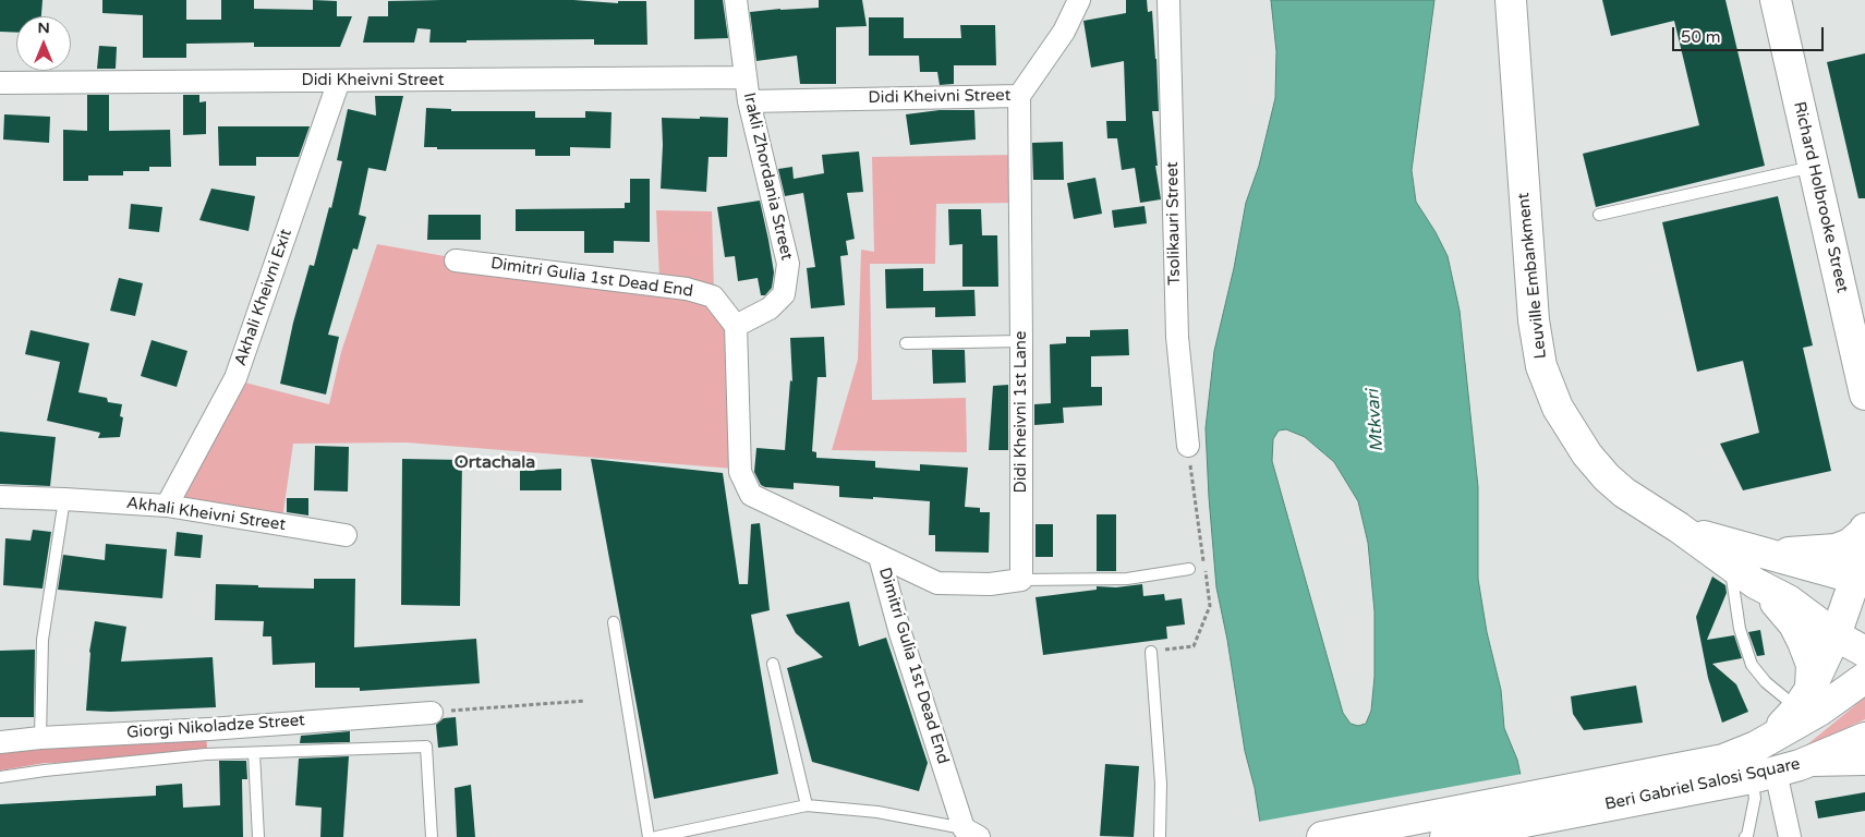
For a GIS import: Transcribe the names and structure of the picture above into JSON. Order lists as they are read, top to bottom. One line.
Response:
{"streets":{"main road":["Richard Holbrooke Street","Leuville Embankment","Beri Gabriel Salosi Square"],"street":["Didi Kheivni Street","Irakli Zhordania Street","Tsolikauri Street","Dimitri Gulia 1st Dead End","Akhali Kheivni Exit","Didi Kheivni 1st Lane","Akhali Kheivni Street","Giorgi Nikoladze Street"]},"crossings":[["Didi Kheivni Street","Irakli Zhordania Street"],["Didi Kheivni Street","Akhali Kheivni Exit"],["Didi Kheivni Street","Didi Kheivni 1st Lane"],["Irakli Zhordania Street","Dimitri Gulia 1st Dead End"],["Akhali Kheivni Exit","Akhali Kheivni Street"]],"districts":["Ortachala"],"water":["Mtkvari"],"scale_bar":"50 m","north":"top"}
